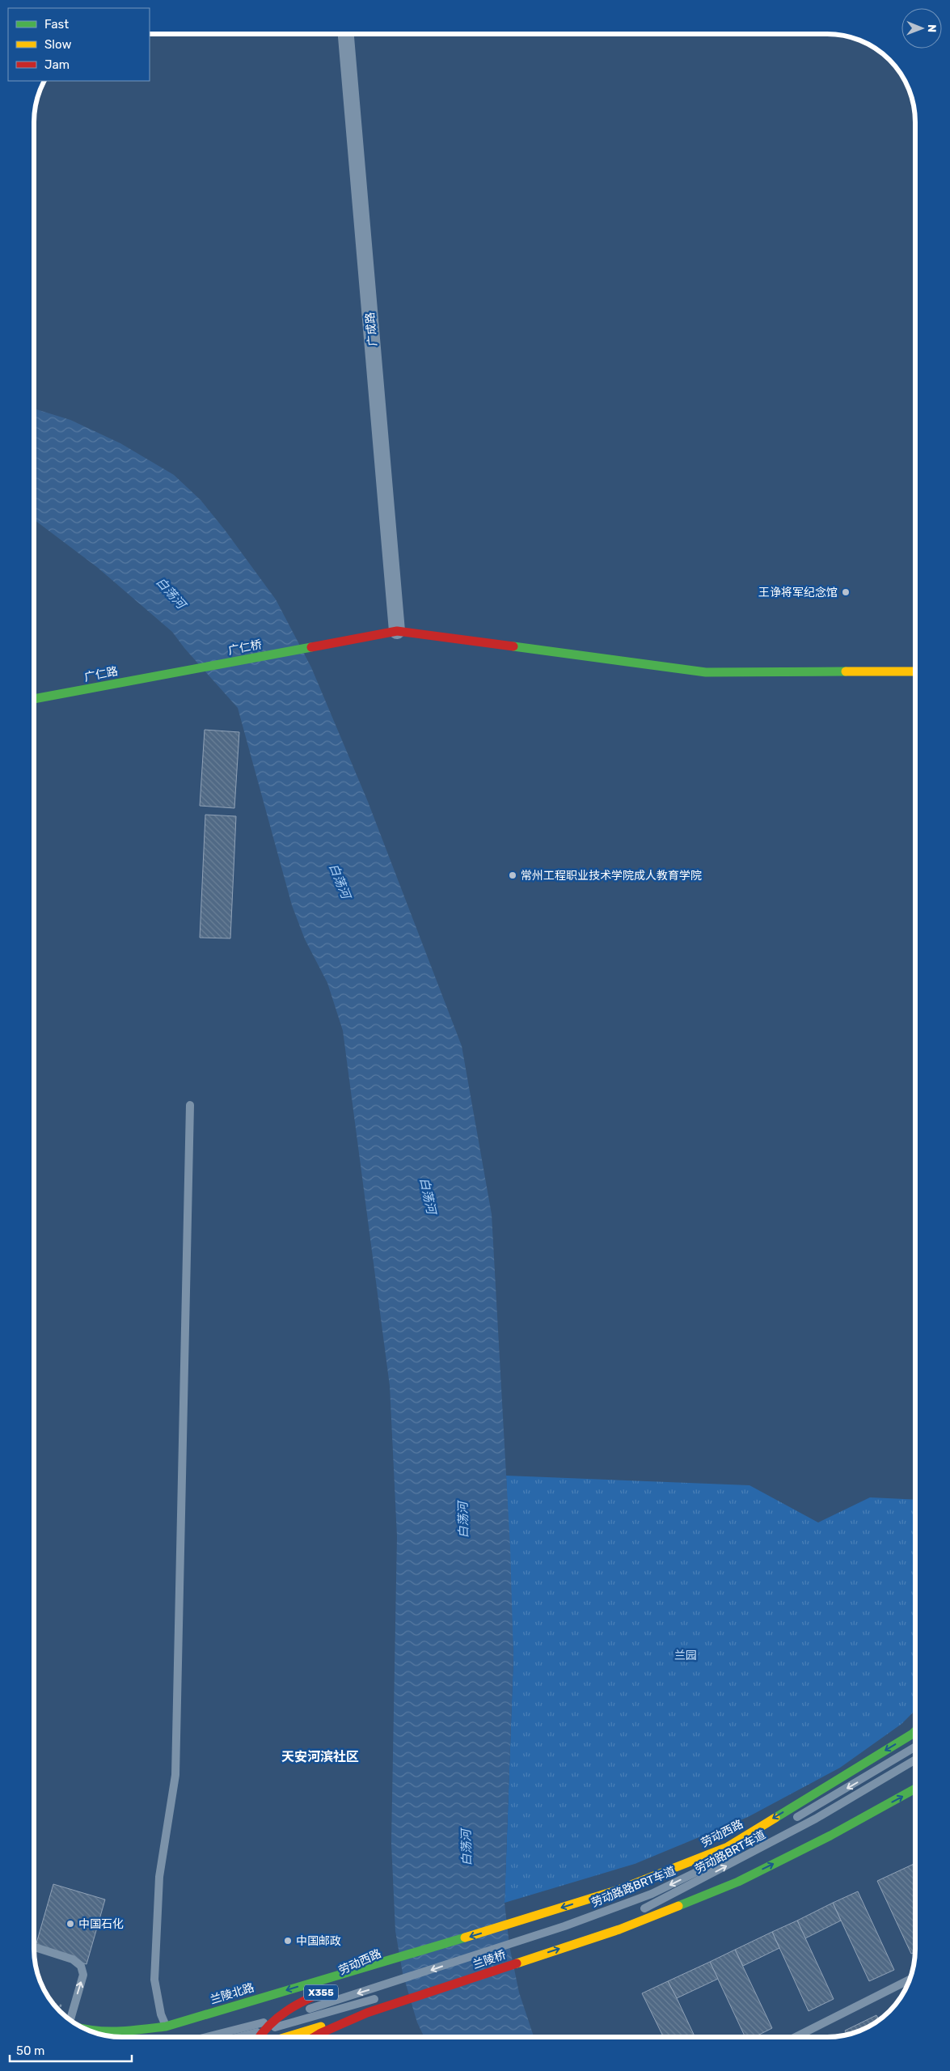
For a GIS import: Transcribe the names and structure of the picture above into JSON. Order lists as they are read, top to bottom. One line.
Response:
{"streets":{"main road":["广仁桥","广仁路","劳动西路","兰陵桥","X355","兰陵北路"],"street":["广成路"],"lane":["劳动路BRT车道","劳动路路BRT车道"]},"crossings":[["广成路","广仁桥"],["广仁桥","广仁路"],["劳动西路","兰陵桥"],["劳动西路","兰陵北路"],["劳动路路BRT车道","兰陵桥"]],"one_way":["劳动路路BRT车道"],"districts":["天安河滨社区"],"water":["白荡河"],"parks":["兰园"],"places":["王诤将军纪念馆","常州工程职业技术学院成人教育学院","中国石化","中国邮政"],"legend":["Fast","Slow","Jam"],"scale_bar":"50 m","north":"right"}
